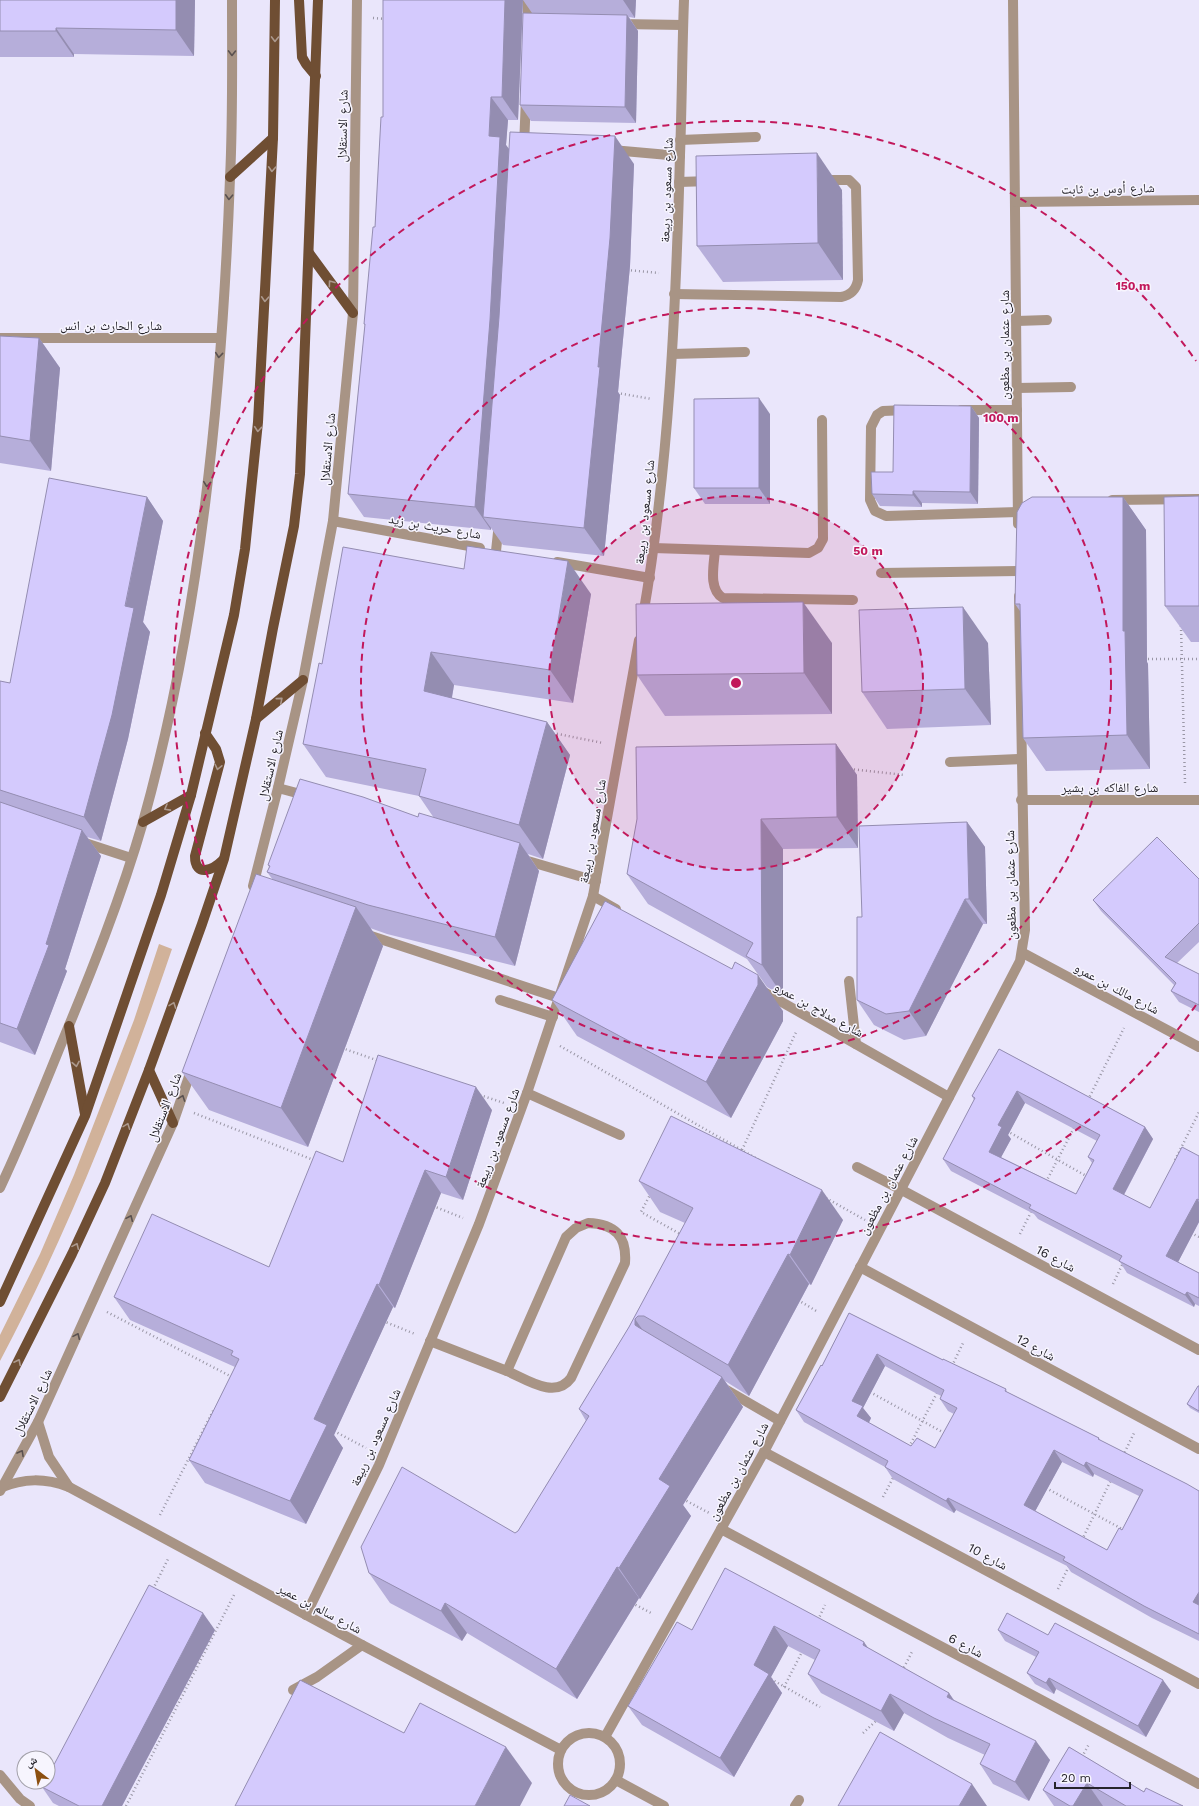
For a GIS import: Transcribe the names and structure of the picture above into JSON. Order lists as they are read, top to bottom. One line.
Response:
{"streets":{"main road":["شارع الاستقلال"],"street":["شارع أوس بن ثابت","شارع مسعود بن ربيعة","شارع الحارث بن انس","شارع عثمان بن مظعون","شارع حريث بن زيد","شارع الفاكه بن بشير","شارع مالك بن عمرو","شارع مدلاج بن عمرو","شارع 16","شارع 12","شارع 10","شارع سالم بن عمير","شارع 6"]},"crossings":[["شارع الاستقلال","شارع حريث بن زيد"],["شارع الاستقلال","شارع سالم بن عمير"],["شارع أوس بن ثابت","شارع عثمان بن مظعون"],["شارع مسعود بن ربيعة","شارع سالم بن عمير"],["شارع عثمان بن مظعون","شارع الفاكه بن بشير"],["شارع عثمان بن مظعون","شارع مالك بن عمرو"],["شارع عثمان بن مظعون","شارع مدلاج بن عمرو"],["شارع عثمان بن مظعون","شارع 16"],["شارع عثمان بن مظعون","شارع 12"],["شارع عثمان بن مظعون","شارع 10"],["شارع عثمان بن مظعون","شارع سالم بن عمير"],["شارع عثمان بن مظعون","شارع 6"]],"scale_bar":"20 m","north":"top left","rings":["150 m","100 m","50 m"]}
